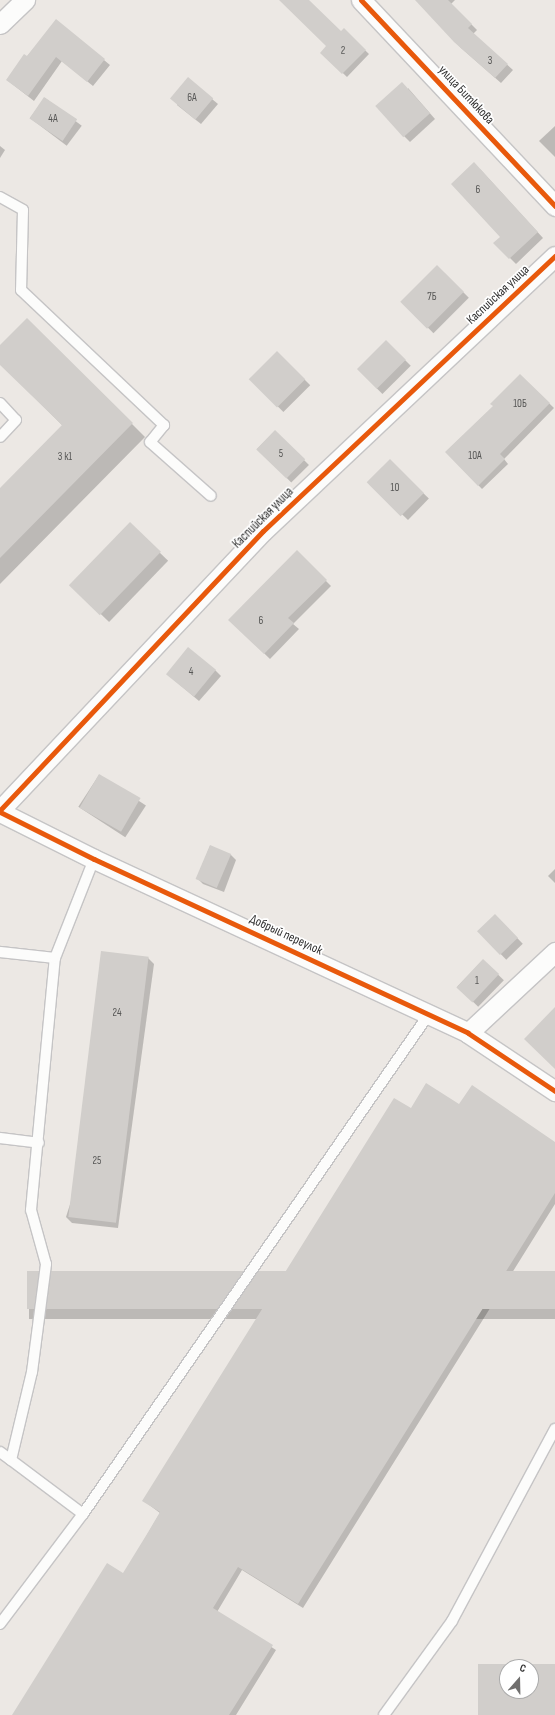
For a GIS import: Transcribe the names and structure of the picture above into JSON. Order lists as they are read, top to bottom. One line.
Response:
{"streets":{"street":["улица Битюкова","Каспийская улица","Добрый переулок"]},"crossings":[["Каспийская улица","Добрый переулок"]],"house_numbers":["2","3","6А","4А","6","7Б","10Б","5","10А","3 к1","10","6","4","1","24","25"],"north":"top"}
